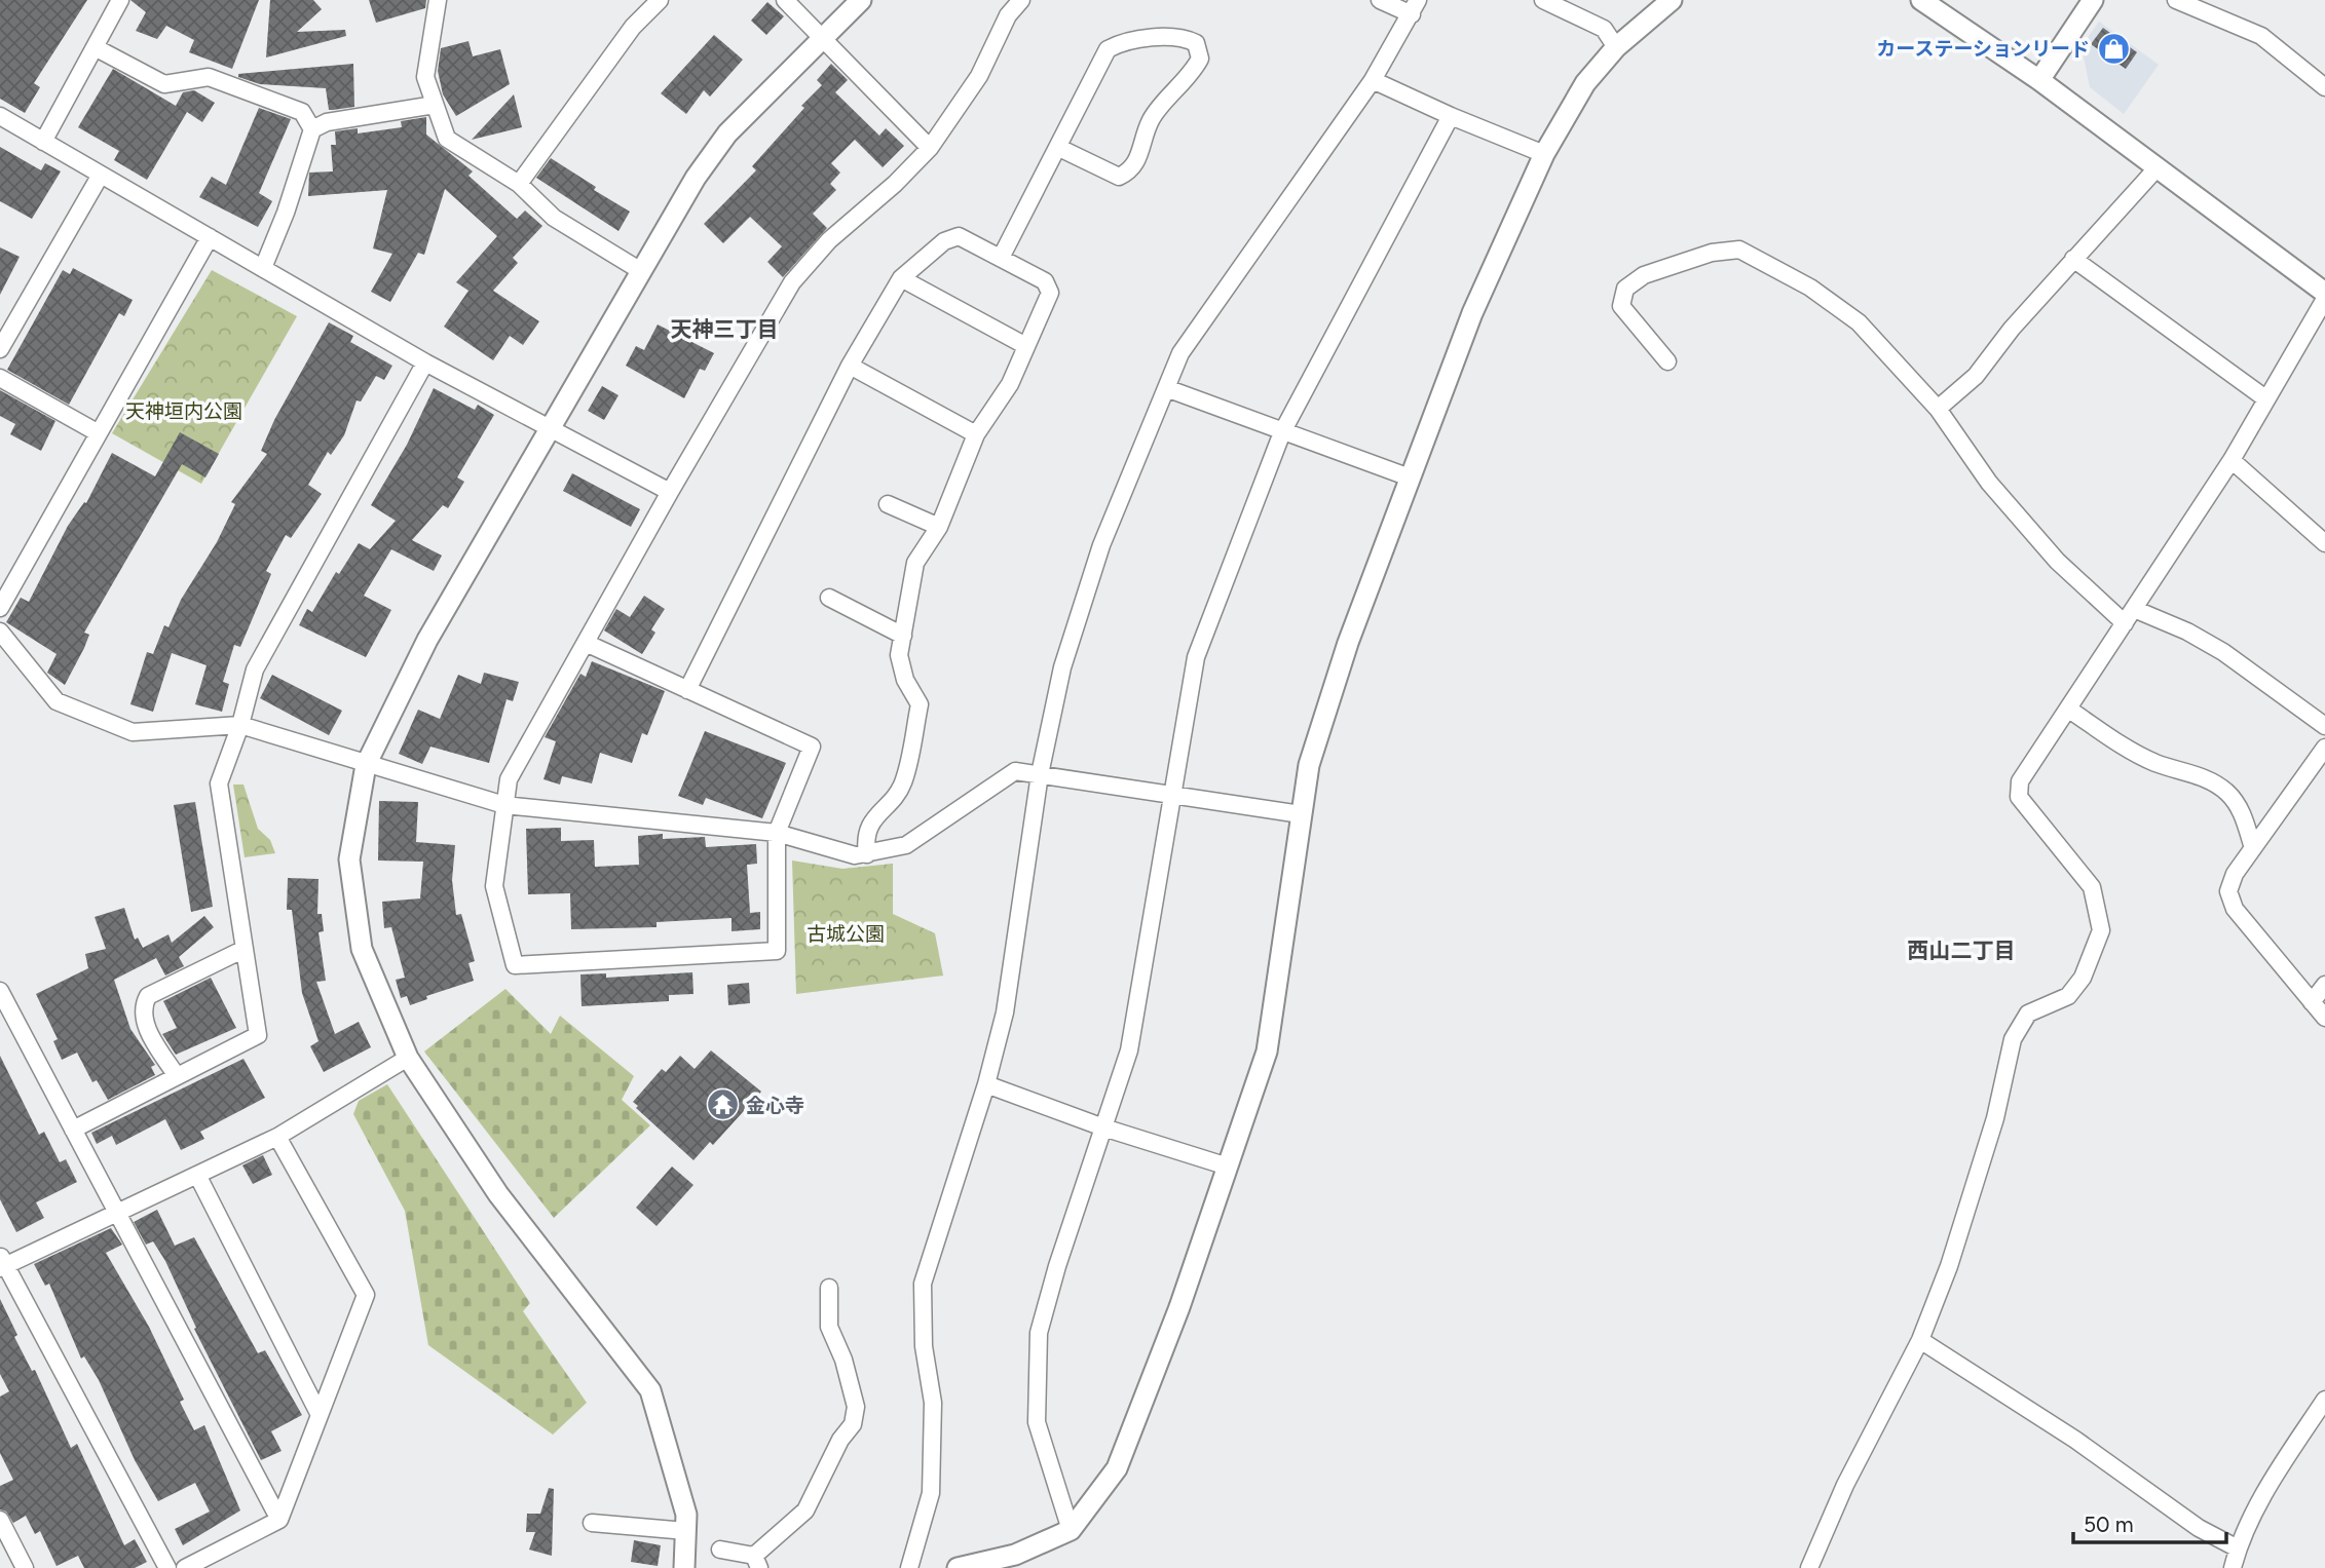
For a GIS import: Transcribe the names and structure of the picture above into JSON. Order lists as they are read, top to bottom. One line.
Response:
{"districts":["天神三丁目","西山二丁目"],"parks":["天神垣内公園","古城公園"],"places":{"shop":["カーステーションリード"],"temple":["金心寺"]},"scale_bar":"50 m"}
